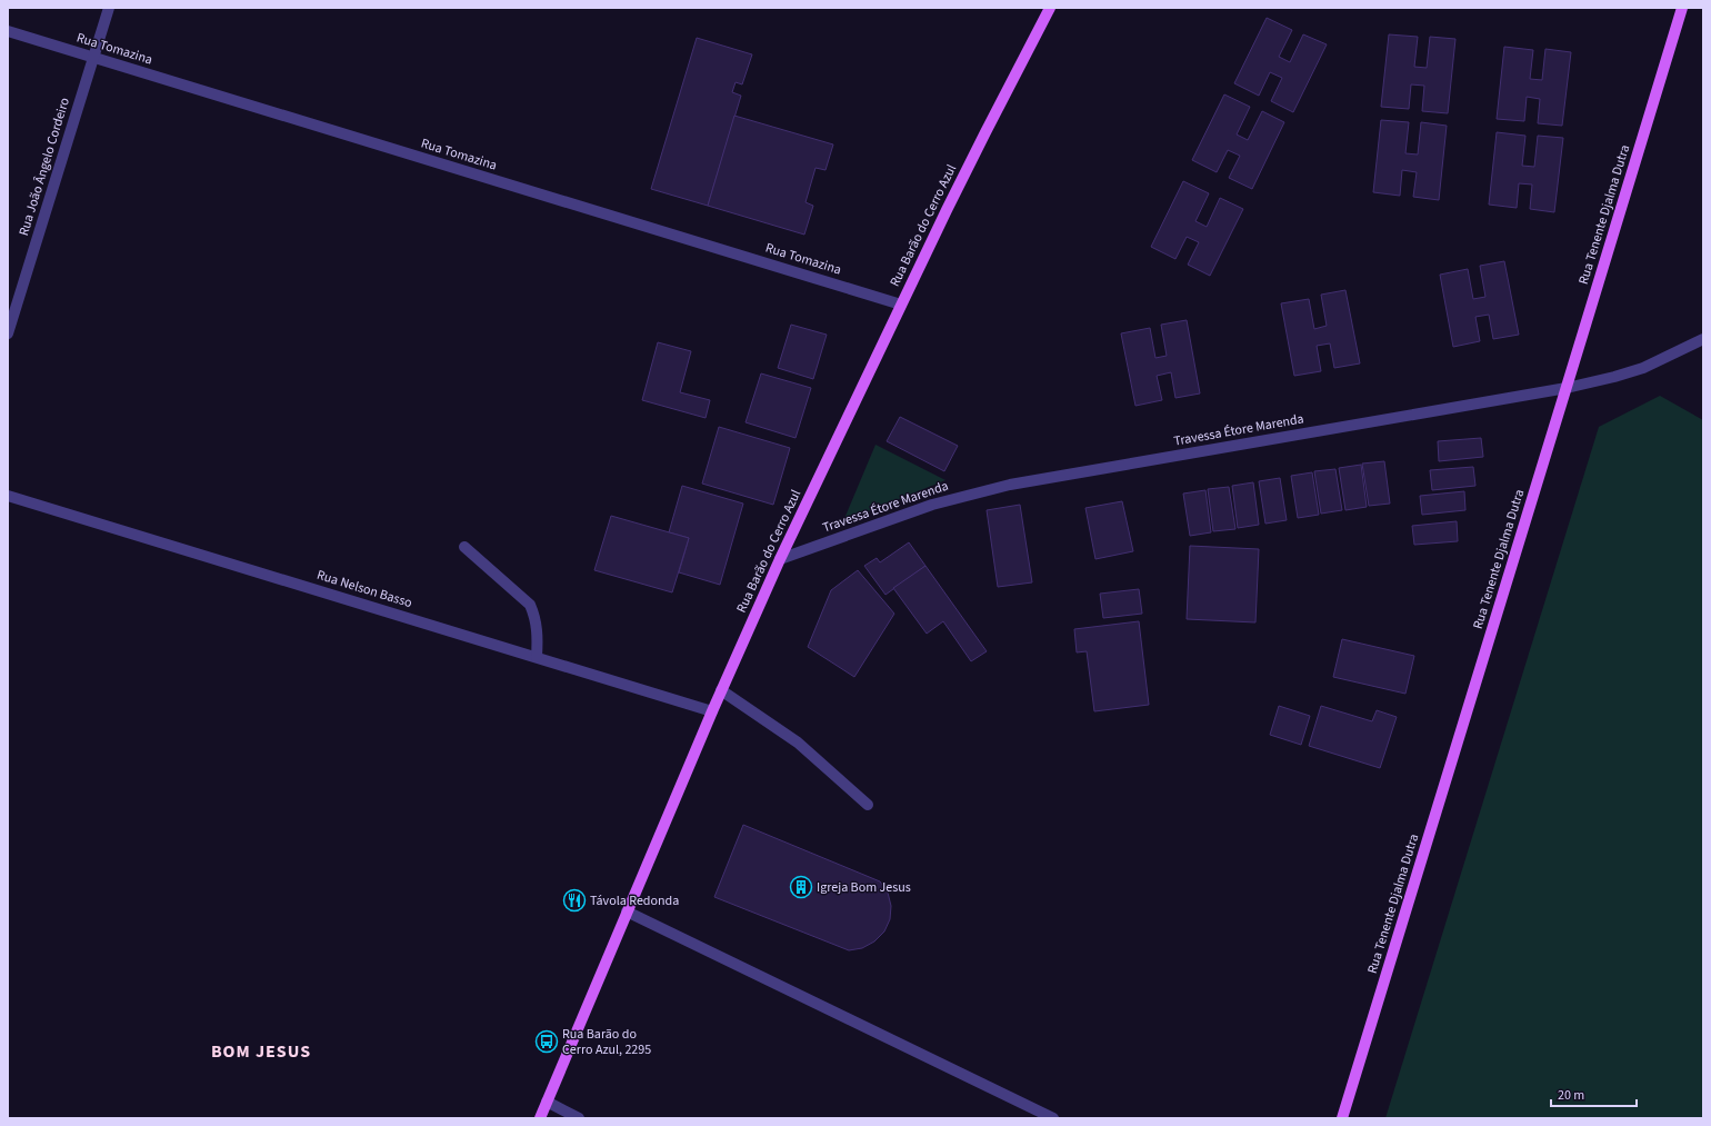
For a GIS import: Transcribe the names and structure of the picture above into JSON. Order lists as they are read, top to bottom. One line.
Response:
{"streets":{"main road":["Rua Tenente Djalma Dutra","Rua Barão do Cerro Azul"],"street":["Rua Tomazina","Rua João Ângelo Cordeiro","Travessa Étore Marenda","Rua Nelson Basso"]},"crossings":[["Rua Tomazina","Rua João Ângelo Cordeiro"],["Rua Tomazina","Rua Barão do Cerro Azul"],["Rua Tenente Djalma Dutra","Travessa Étore Marenda"],["Rua Barão do Cerro Azul","Travessa Étore Marenda"],["Rua Barão do Cerro Azul","Rua Nelson Basso"]],"districts":["BOM JESUS"],"places":{"building":["Igreja Bom Jesus"],"restaurant":["Távola Redonda"],"bus stop":["Rua Barão do Cerro Azul, 2295"]},"scale_bar":"20 m"}
